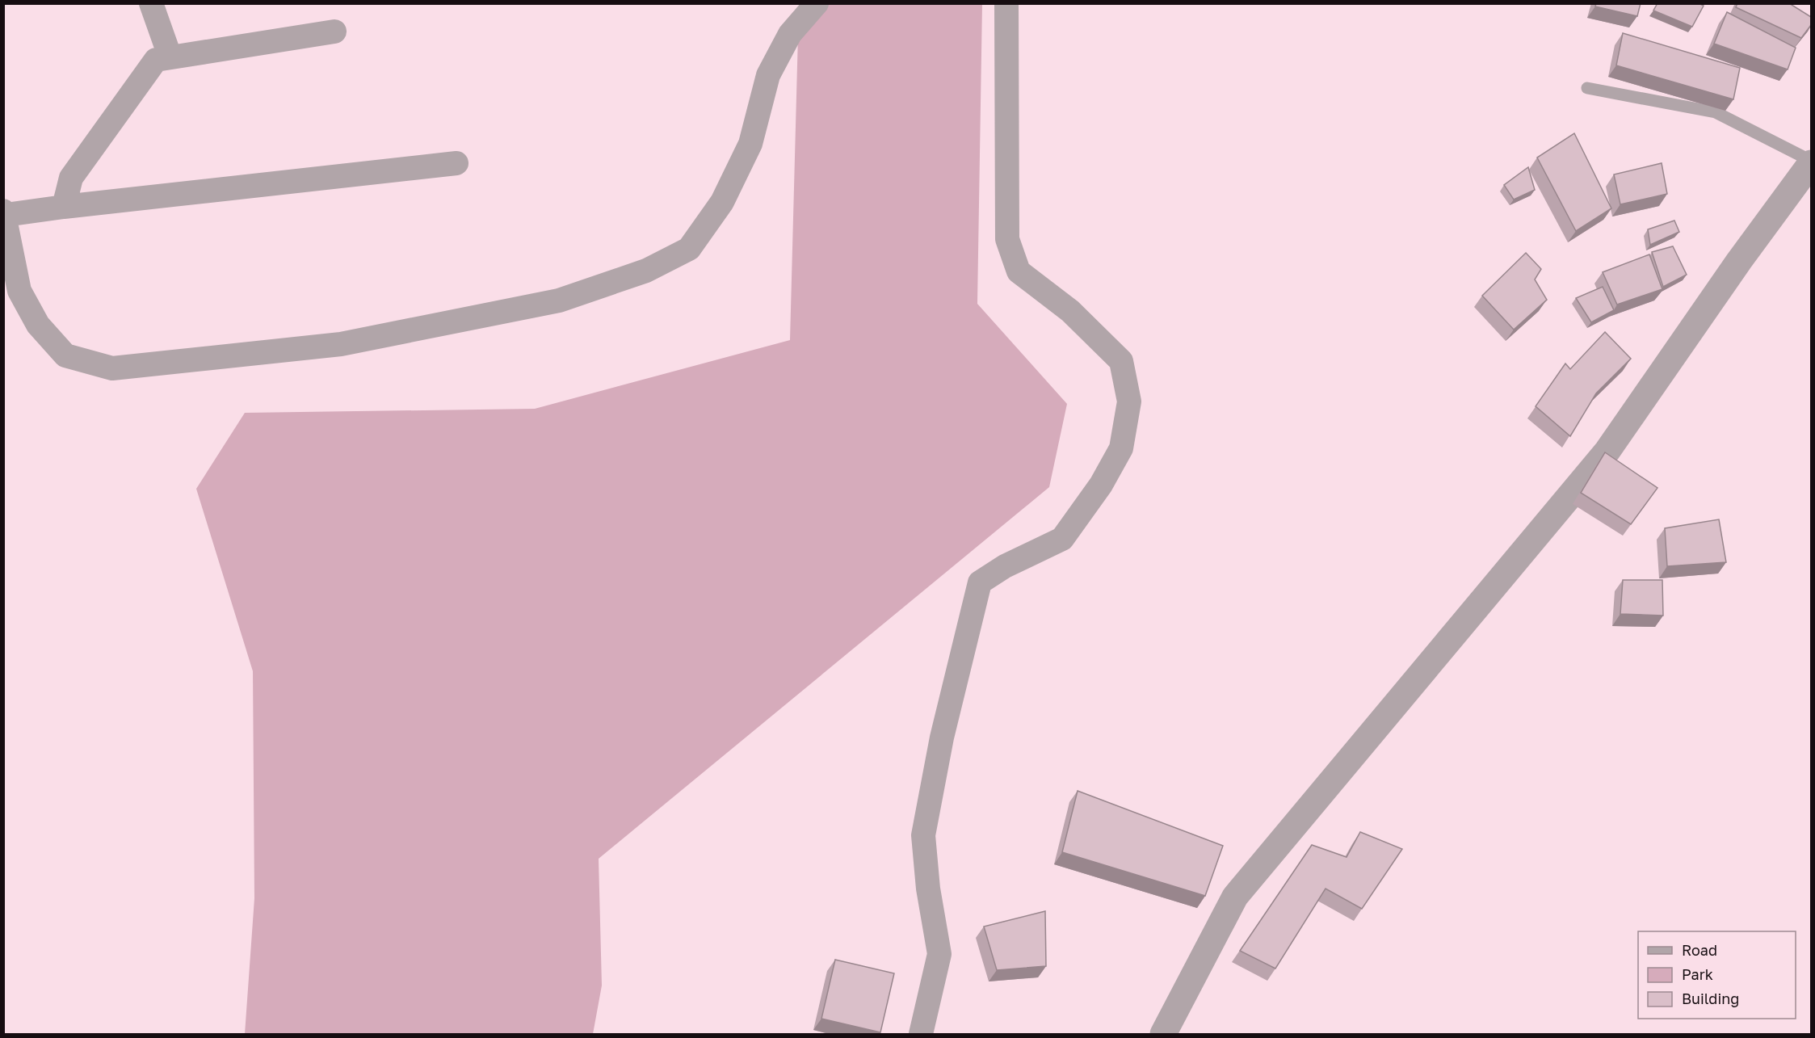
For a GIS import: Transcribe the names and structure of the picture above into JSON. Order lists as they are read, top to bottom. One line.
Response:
{"legend":["Road","Park","Building"]}
